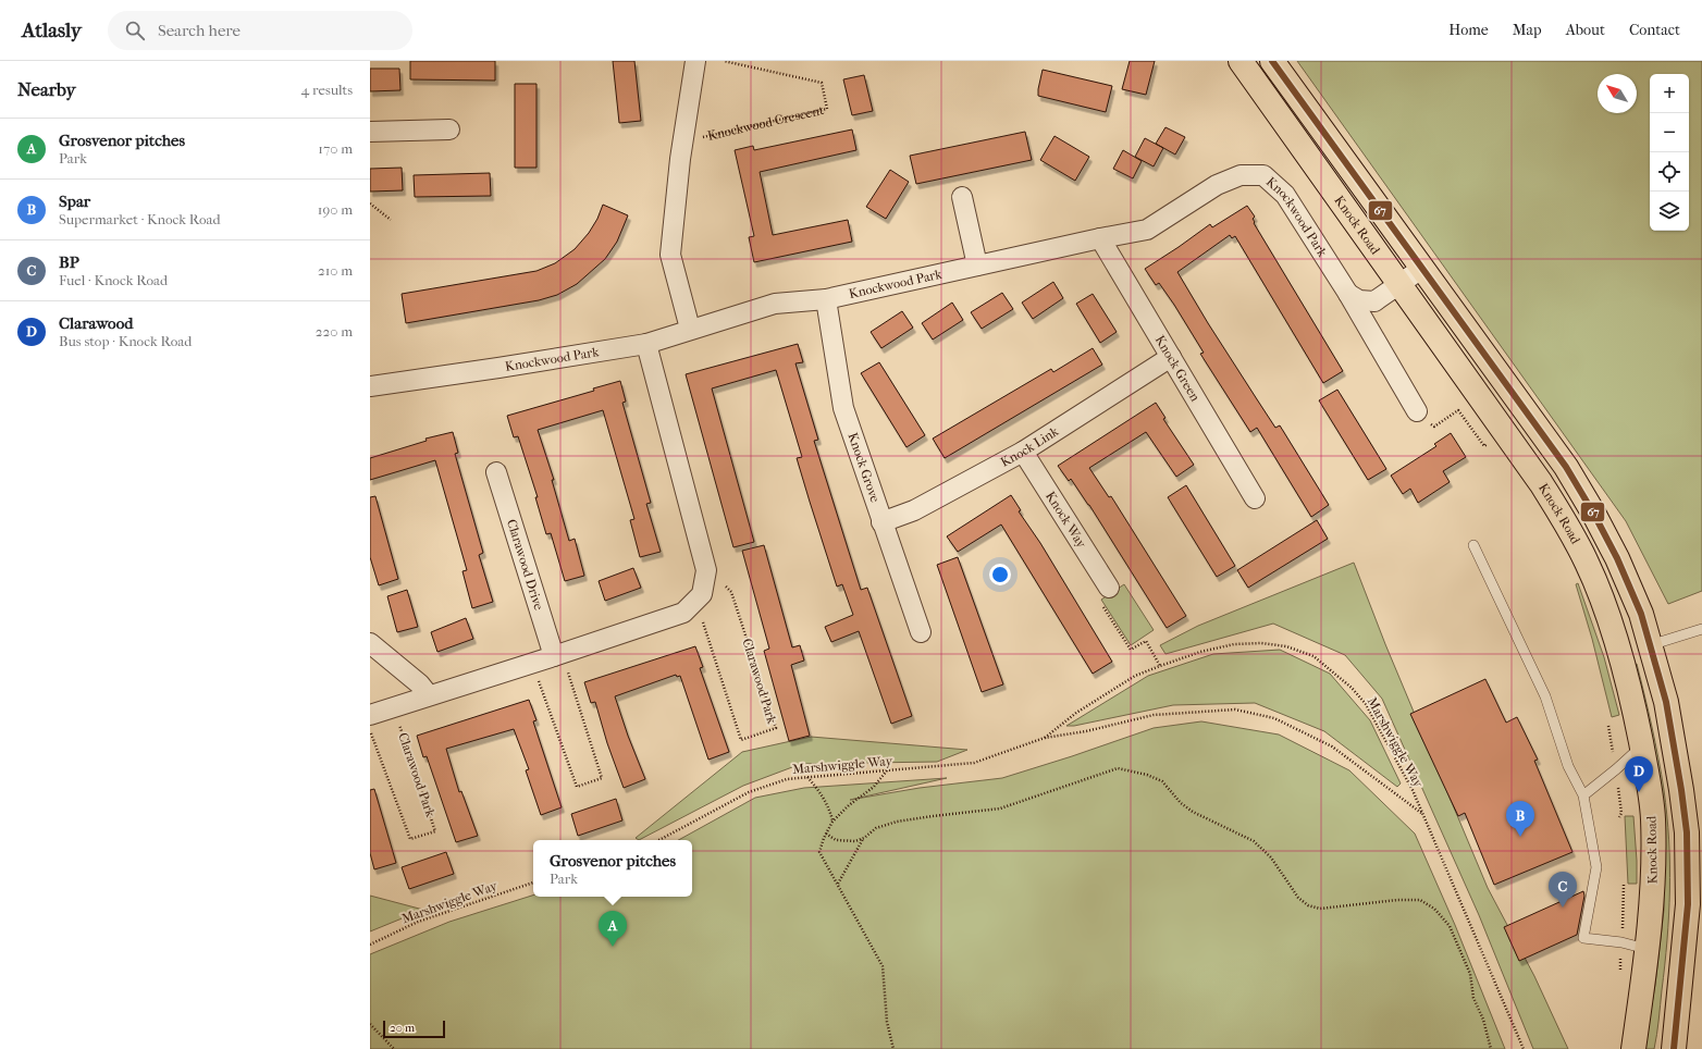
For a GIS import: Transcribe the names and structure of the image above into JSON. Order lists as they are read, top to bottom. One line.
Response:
{"streets":{"highway":["Knock Road"],"street":["Knockwood Crescent","Knockwood Park","Knock Green","Knock Link","Knock Grove","Knock Way","Clarawood Drive"],"path":["Clarawood Park","Marshwiggle Way"]},"crossings":[["Knockwood Crescent","Knockwood Park"],["Knockwood Park","Knock Green"],["Knockwood Park","Knock Grove"],["Knock Green","Knock Link"],["Knock Link","Knock Grove"],["Knock Link","Knock Way"]],"lines":["transit line 67"],"scale_bar":"20 m","north":"top left","page":{"header":"Atlasly","search":"Search here","nav":["Home","Map","About","Contact"],"heading":["Nearby","4 results"],"map_buttons":["+","−"],"list":[{"mark":"A","name":"Grosvenor pitches","note":"Park","value":"170 m"},{"mark":"B","name":"Spar","note":"Supermarket · Knock Road","value":"190 m"},{"mark":"C","name":"BP","note":"Fuel · Knock Road","value":"210 m"},{"mark":"D","name":"Clarawood","note":"Bus stop · Knock Road","value":"220 m"}],"pins":["D","B","C","A"],"popup":["Grosvenor pitches","Park"],"scale":"20 m"}}
